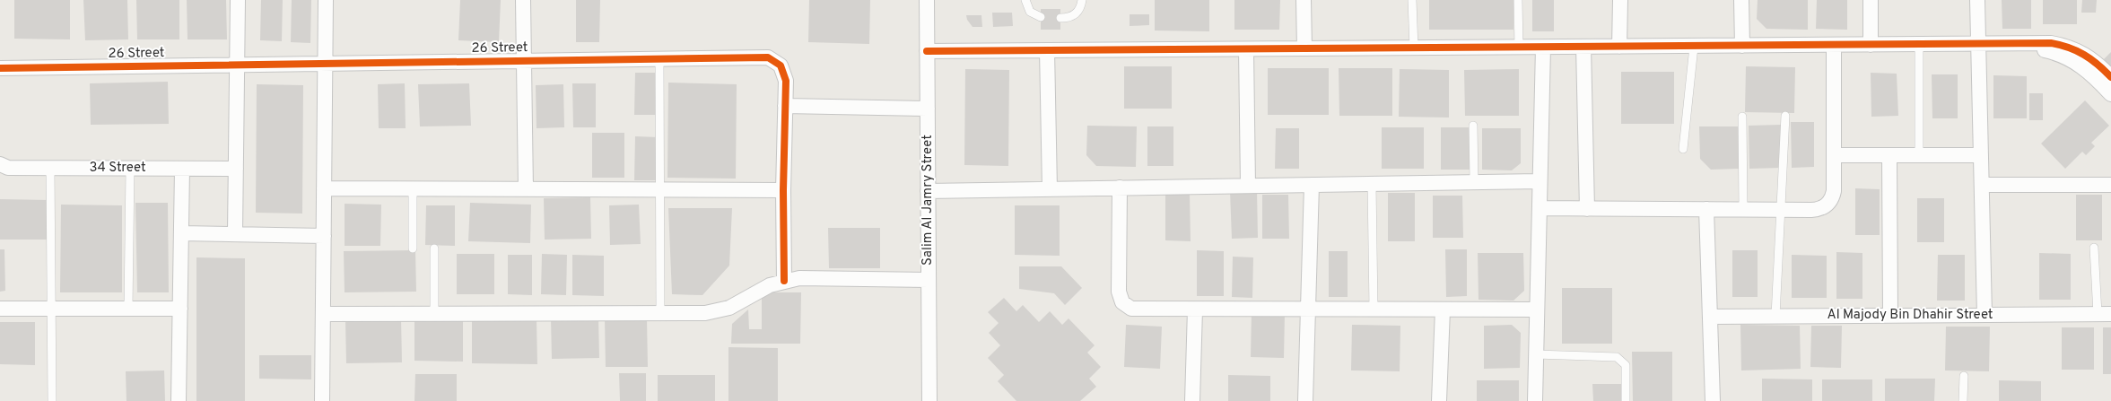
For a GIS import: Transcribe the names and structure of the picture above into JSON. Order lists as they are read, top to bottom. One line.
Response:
{"streets":{"street":["26 Street","34 Street","Salim Al Jamry Street","Al Majody Bin Dhahir Street"]}}
